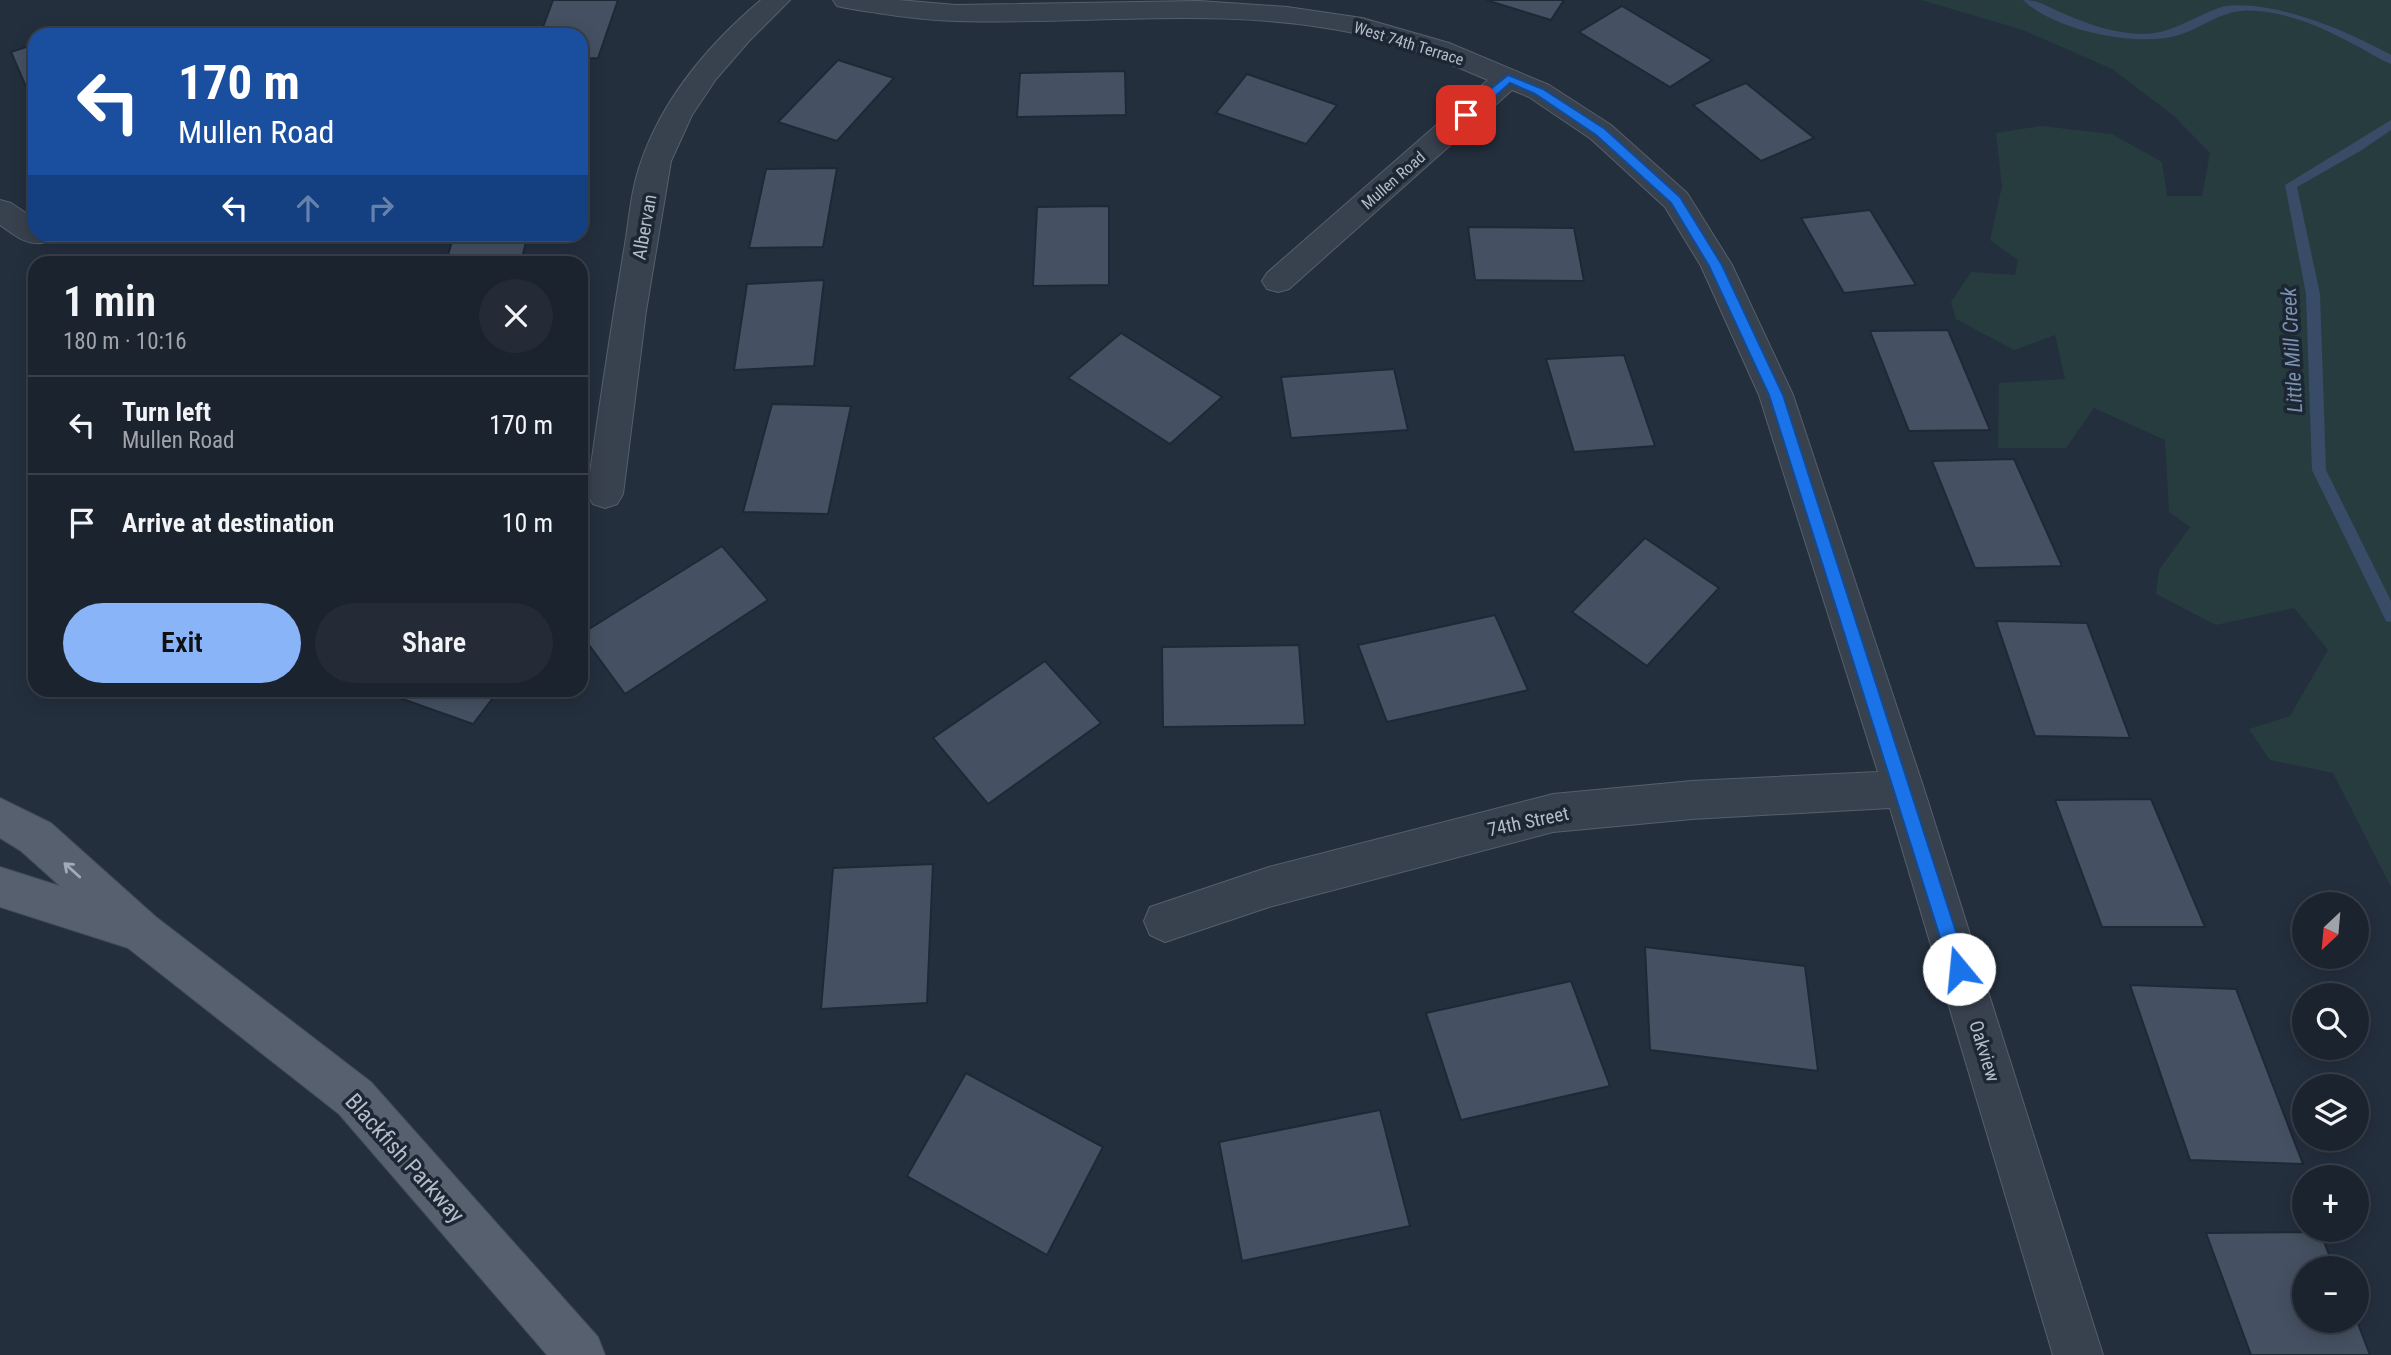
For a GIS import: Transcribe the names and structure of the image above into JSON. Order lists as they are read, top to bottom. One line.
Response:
{"streets":{"main road":["Blackfish Parkway"],"street":["West 74th Terrace","Mullen Road","Albervan","74th Street","Oakview"]},"crossings":[["West 74th Terrace","Mullen Road"],["West 74th Terrace","Oakview"],["Mullen Road","Oakview"],["74th Street","Oakview"]],"water":["Little Mill Creek"],"north":"bottom left","page":{"turn":["170 m","Mullen Road"],"heading":["1 min","180 m · 10:16"],"list":[{"name":"Turn left","note":"Mullen Road","value":"170 m"},{"name":"Arrive at destination","value":"10 m"}],"buttons":["Exit","Share"],"map_buttons":["+","−"]}}
